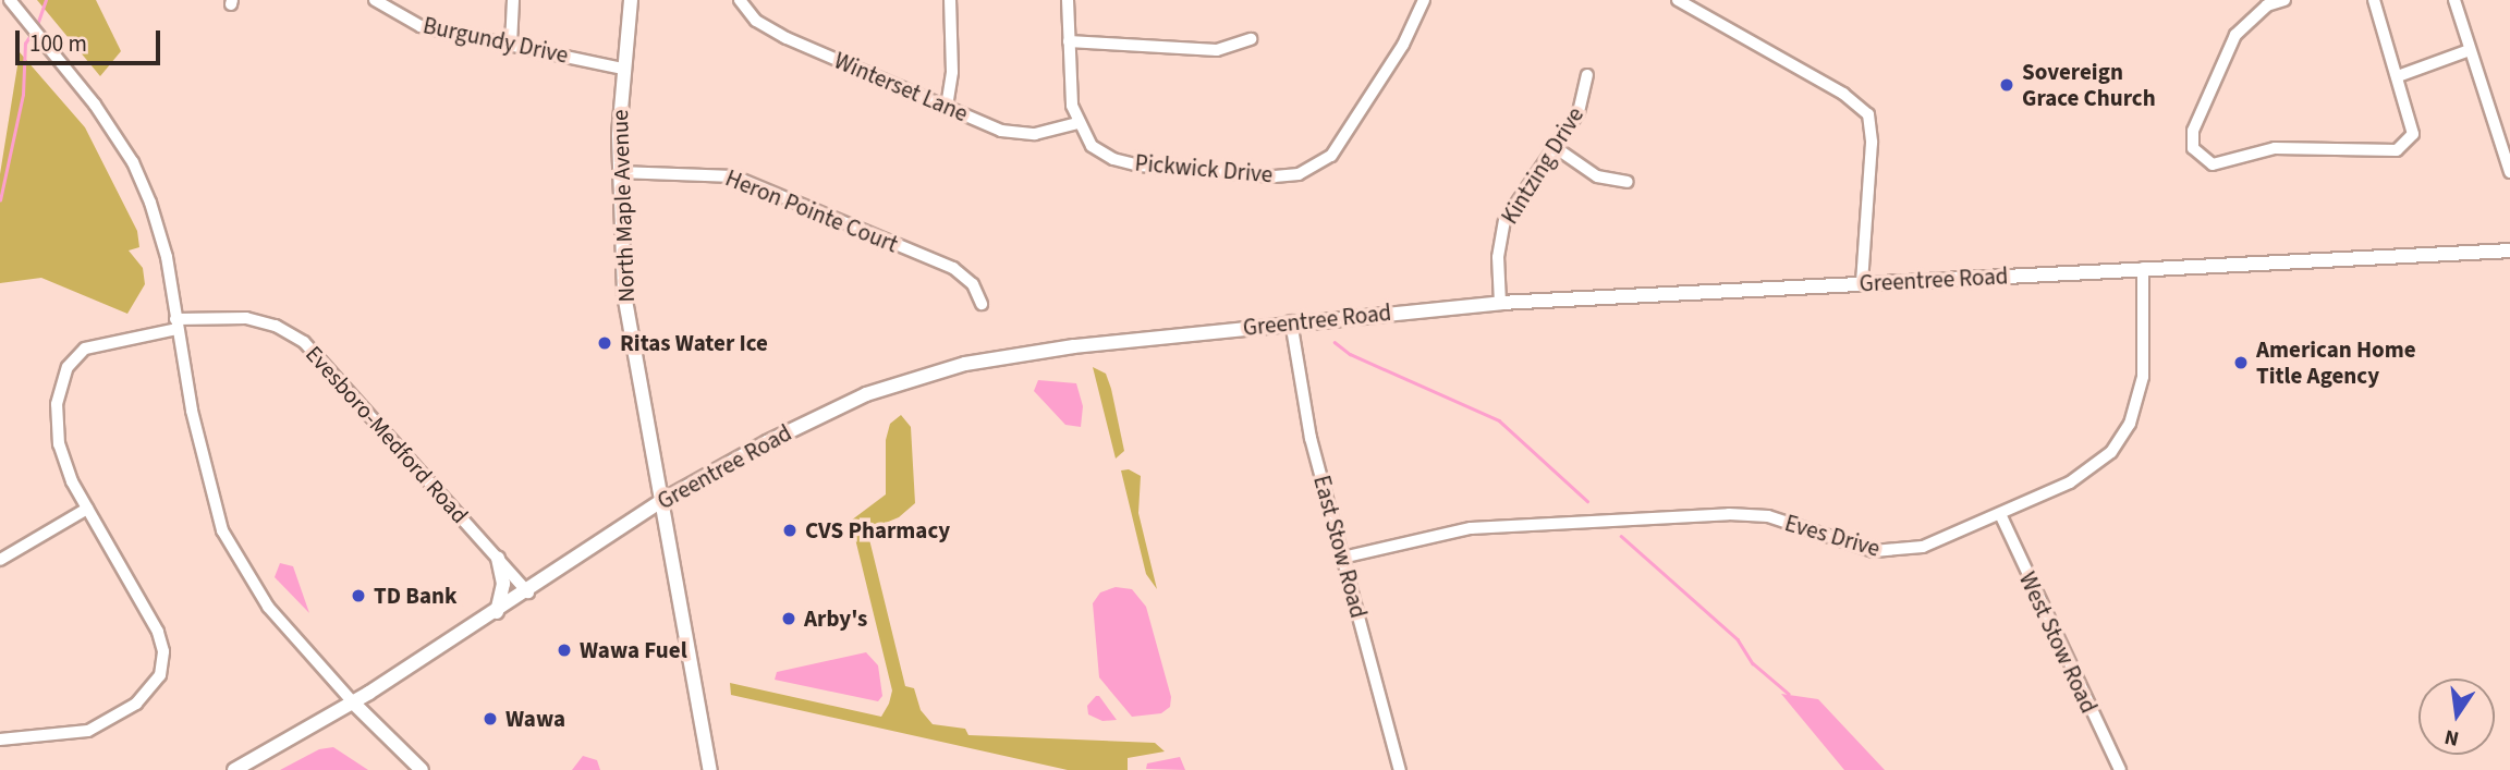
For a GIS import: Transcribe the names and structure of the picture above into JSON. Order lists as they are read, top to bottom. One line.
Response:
{"streets":{"main road":["North Maple Avenue","Greentree Road"],"street":["Burgundy Drive","Winterset Lane","Kintzing Drive","Pickwick Drive","Heron Pointe Court","Evesboro-Medford Road","Eves Drive","East Stow Road","West Stow Road"]},"crossings":[["Burgundy Drive","North Maple Avenue"],["Winterset Lane","Pickwick Drive"],["Kintzing Drive","Greentree Road"],["North Maple Avenue","Heron Pointe Court"],["North Maple Avenue","Greentree Road"],["Greentree Road","Evesboro-Medford Road"],["Greentree Road","Eves Drive"],["Greentree Road","East Stow Road"],["Eves Drive","East Stow Road"],["Eves Drive","West Stow Road"]],"places":["Sovereign Grace Church","Ritas Water Ice","American Home Title Agency","CVS Pharmacy","TD Bank","Arby's","Wawa Fuel","Wawa"],"scale_bar":"100 m","north":"bottom"}
